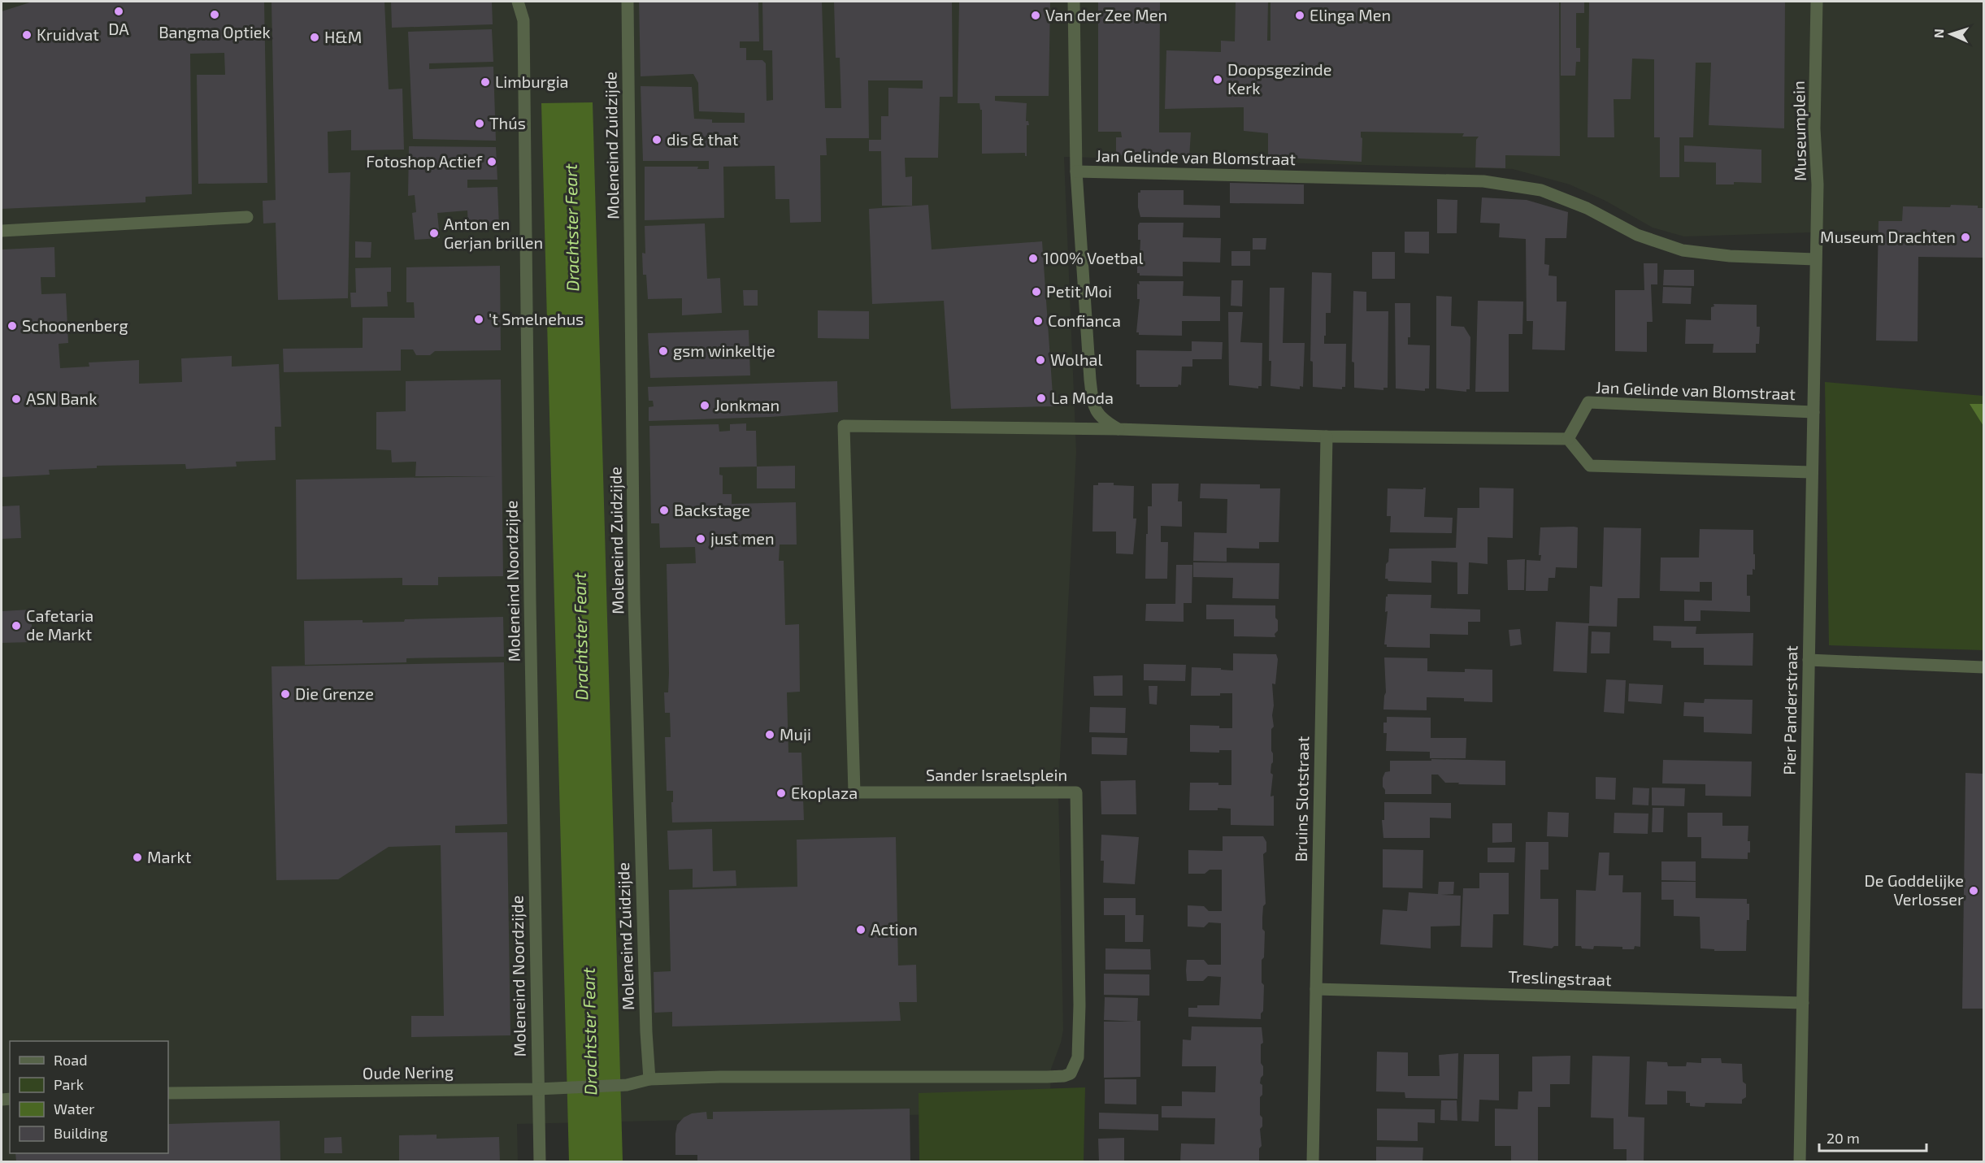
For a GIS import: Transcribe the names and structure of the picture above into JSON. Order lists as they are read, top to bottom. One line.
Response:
{"streets":{"street":["Museumplein","Moleneind Zuidzijde","Jan Gelinde van Blomstraat","Moleneind Noordzijde","Pier Panderstraat","Sander Israelsplein","Bruins Slotstraat","Treslingstraat","Oude Nering"]},"crossings":[["Museumplein","Jan Gelinde van Blomstraat"],["Museumplein","Pier Panderstraat"],["Moleneind Zuidzijde","Sander Israelsplein"],["Moleneind Zuidzijde","Oude Nering"],["Jan Gelinde van Blomstraat","Pier Panderstraat"],["Jan Gelinde van Blomstraat","Sander Israelsplein"],["Moleneind Noordzijde","Oude Nering"],["Pier Panderstraat","Treslingstraat"],["Sander Israelsplein","Oude Nering"],["Bruins Slotstraat","Treslingstraat"]],"water":["Drachtster Feart"],"places":["DA","Bangma Optiek","Van der Zee Men","Elinga Men","Kruidvat","H&M","Doopsgezinde Kerk","Limburgia","Thús","dis & that","Fotoshop Actief","Anton en Gerjan brillen","Museum Drachten","100% Voetbal","Petit Moi","'t Smelnehus","Confianca","Schoonenberg","gsm winkeltje","Wolhal","La Moda","ASN Bank","Jonkman","Backstage","just men","Cafetaria de Markt","Die Grenze","Muji","Ekoplaza","Markt","De Goddelijke Verlosser","Action"],"legend":["Road","Park","Water","Building"],"scale_bar":"20 m","north":"left"}
